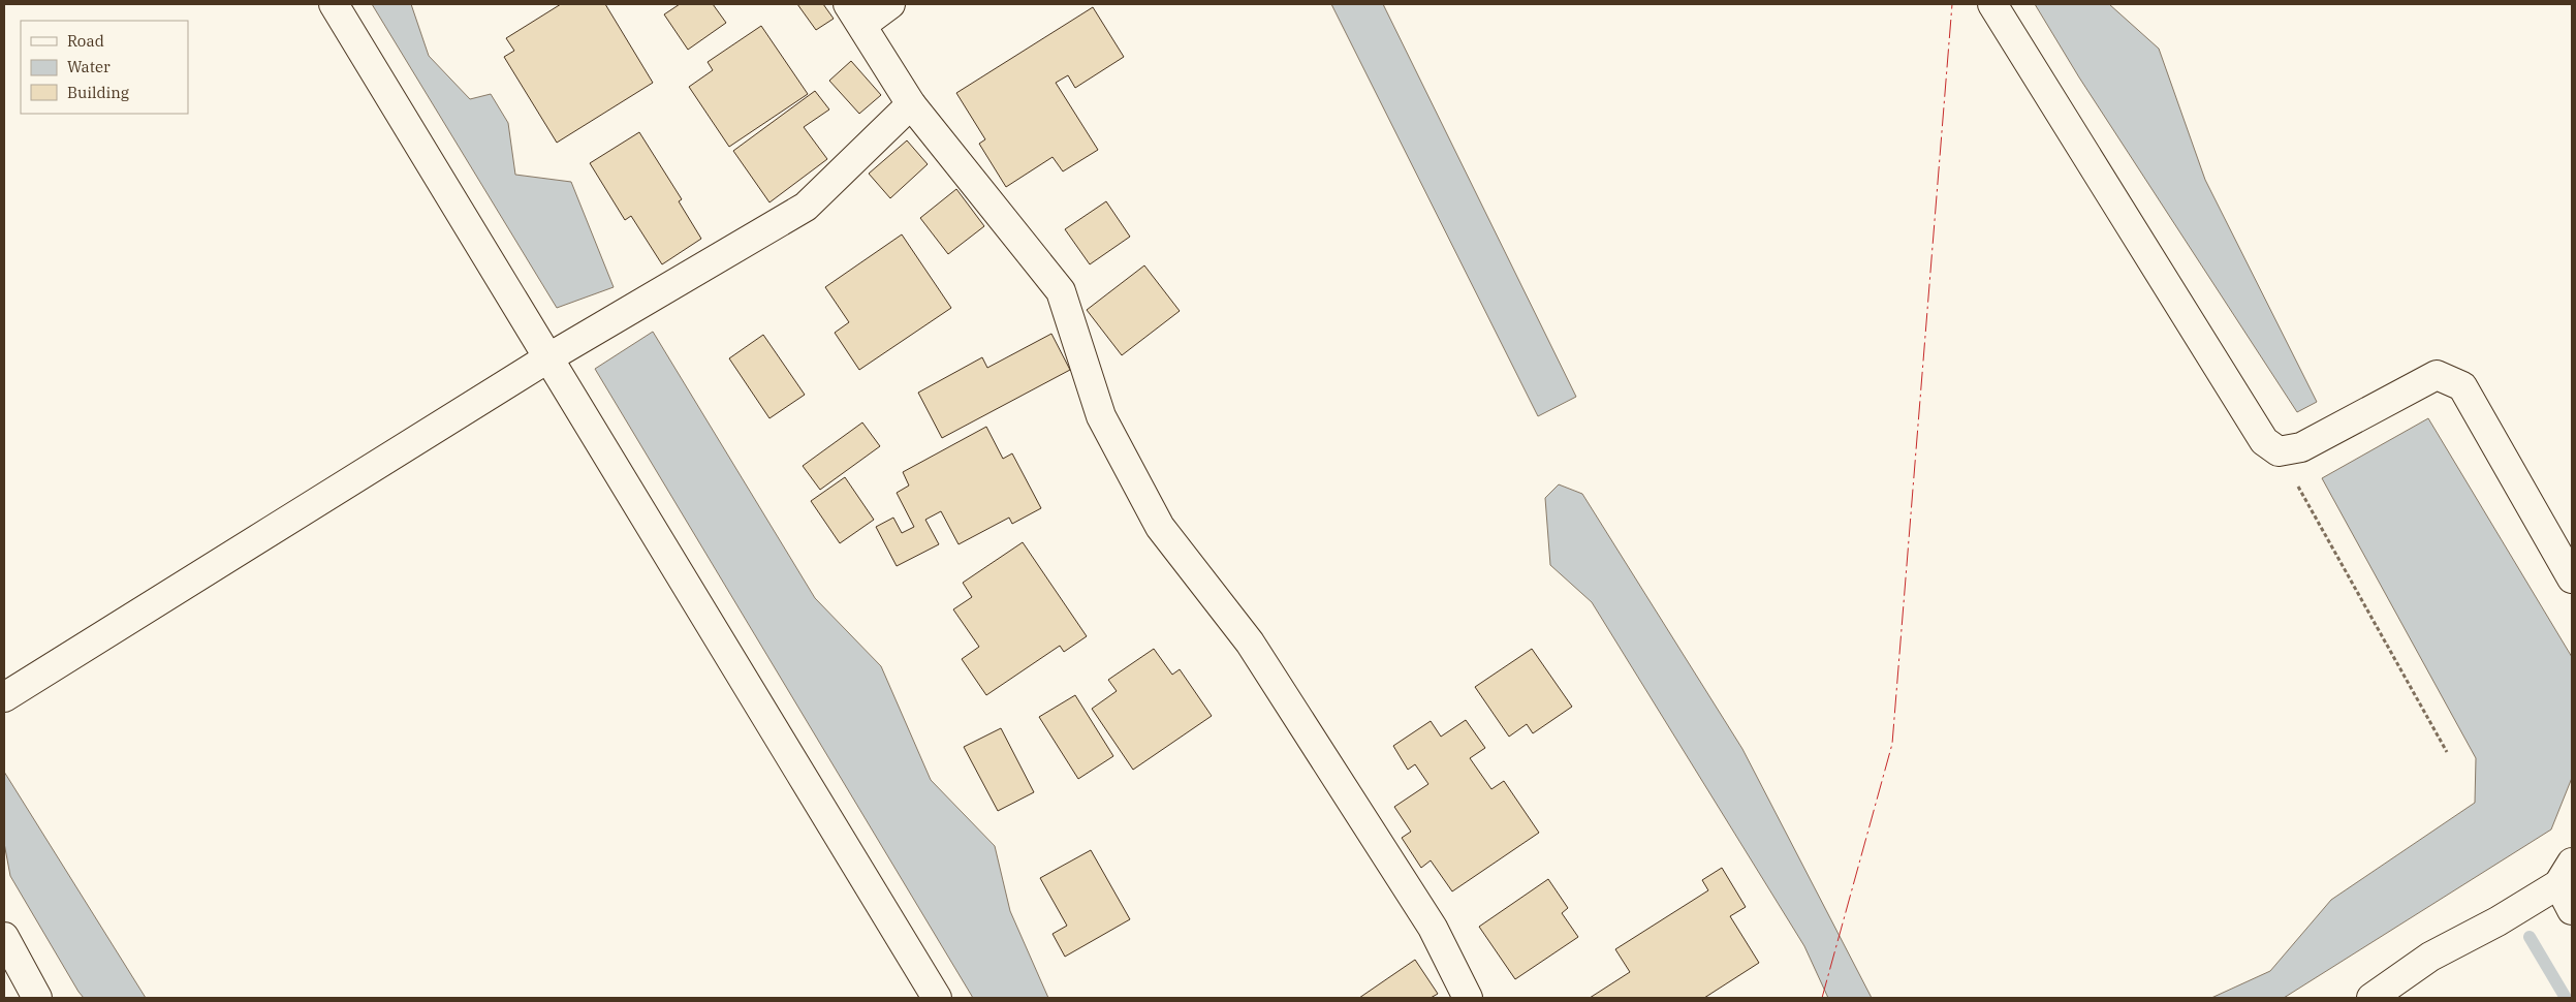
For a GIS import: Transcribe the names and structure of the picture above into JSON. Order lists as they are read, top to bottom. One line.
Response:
{"legend":["Road","Water","Building"]}
